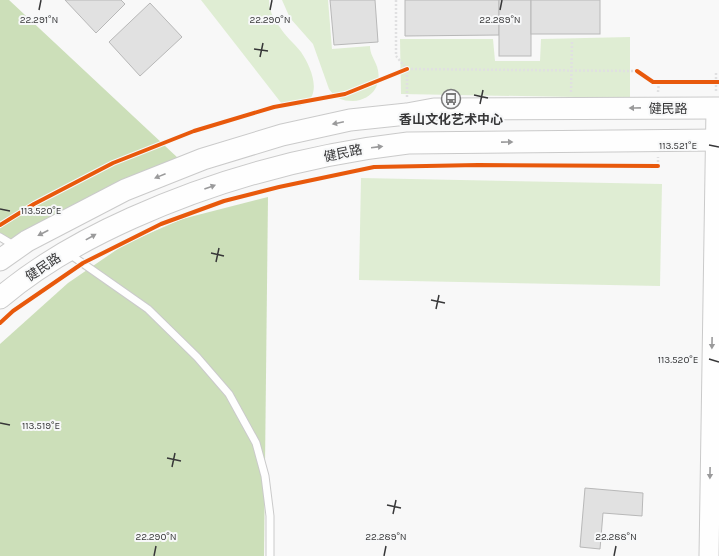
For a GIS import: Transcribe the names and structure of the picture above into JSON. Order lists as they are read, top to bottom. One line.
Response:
{"streets":{"main road":["健民路"]},"places":{"bus stop":["香山文化艺术中心"]},"coordinates":["22.291°N","22.290°N","22.289°N","113.521°E","113.520°E","113.519°E","22.288°N"]}
